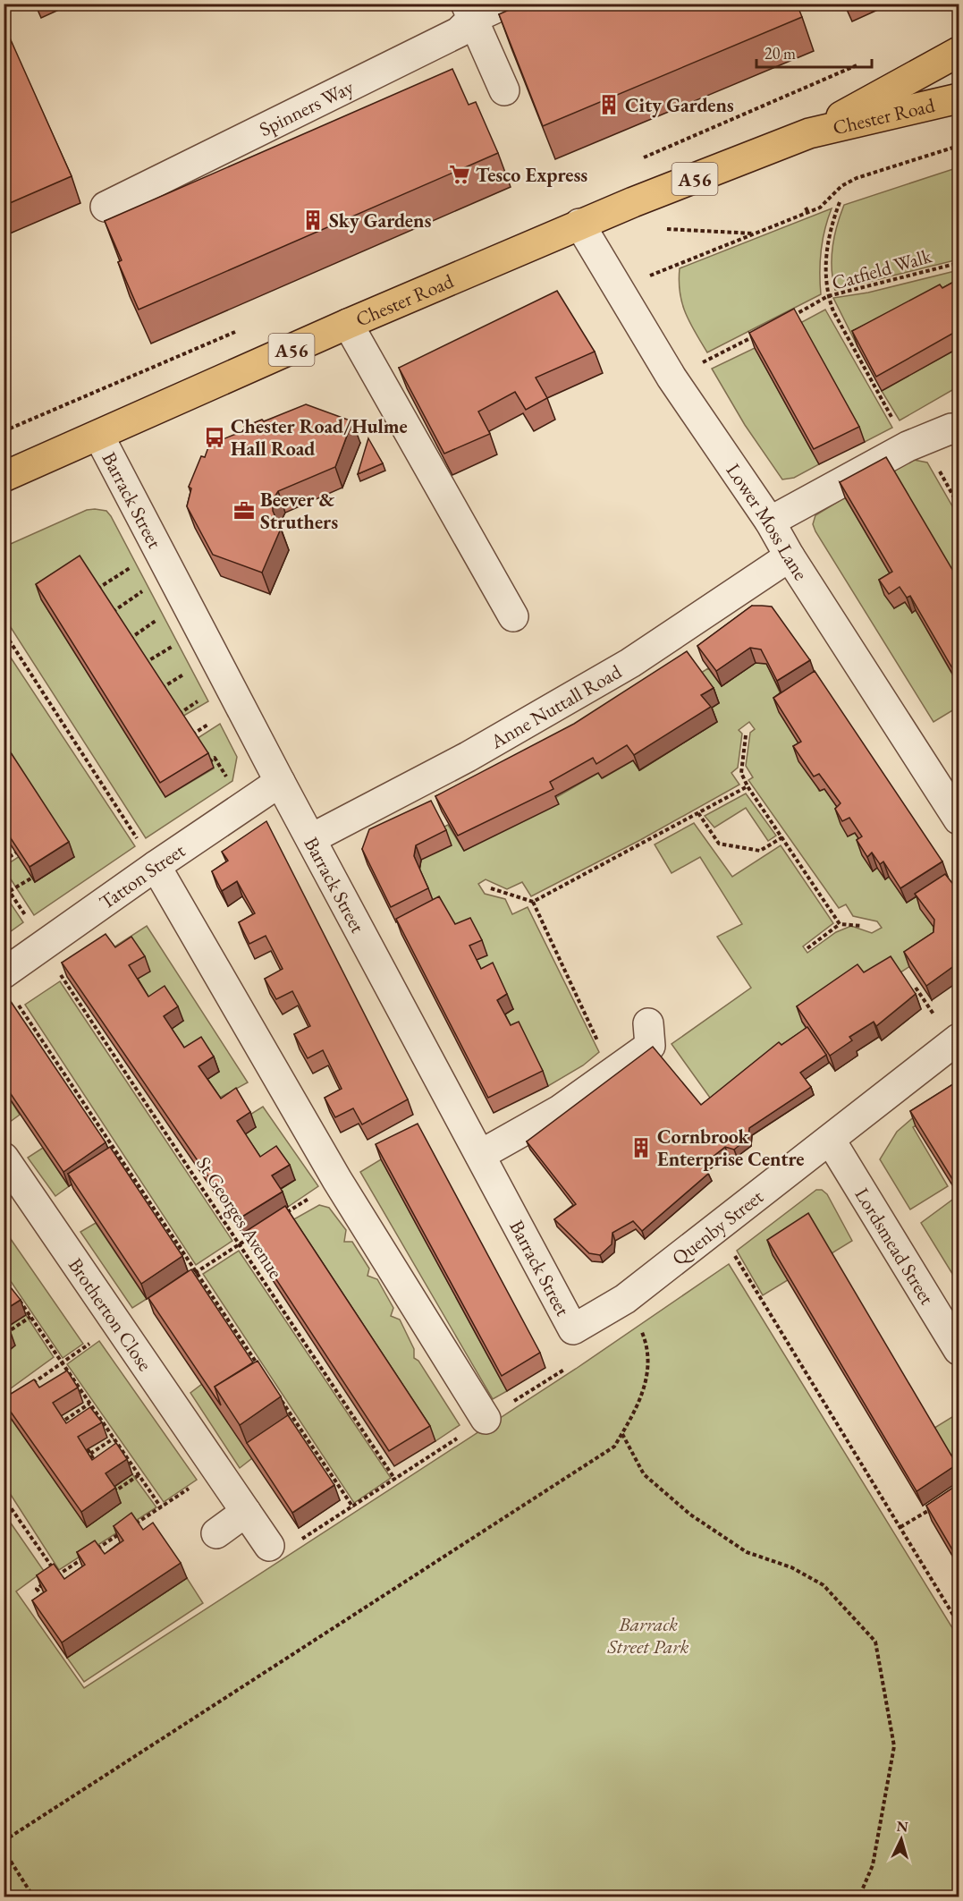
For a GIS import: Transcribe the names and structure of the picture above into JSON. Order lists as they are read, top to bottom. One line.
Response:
{"streets":{"highway":["Chester Road","A56"],"street":["Spinners Way","Barrack Street","Lower Moss Lane","Anne Nuttall Road","Tatton Street","Quenby Street","Lordsmead Street","Brotherton Close"],"path":["Catfield Walk","St Georges Avenue"]},"crossings":[["Chester Road","Barrack Street"],["Chester Road","Lower Moss Lane"],["Barrack Street","Anne Nuttall Road"],["Barrack Street","Tatton Street"],["Barrack Street","Quenby Street"],["Lower Moss Lane","Anne Nuttall Road"],["Quenby Street","Lordsmead Street"]],"parks":["Barrack Street Park"],"places":{"building":["City Gardens","Sky Gardens","Cornbrook Enterprise Centre"],"supermarket":["Tesco Express"],"bus stop":["Chester Road/Hulme Hall Road"],"office":["Beever & Struthers"]},"scale_bar":"20 m","north":"top"}
